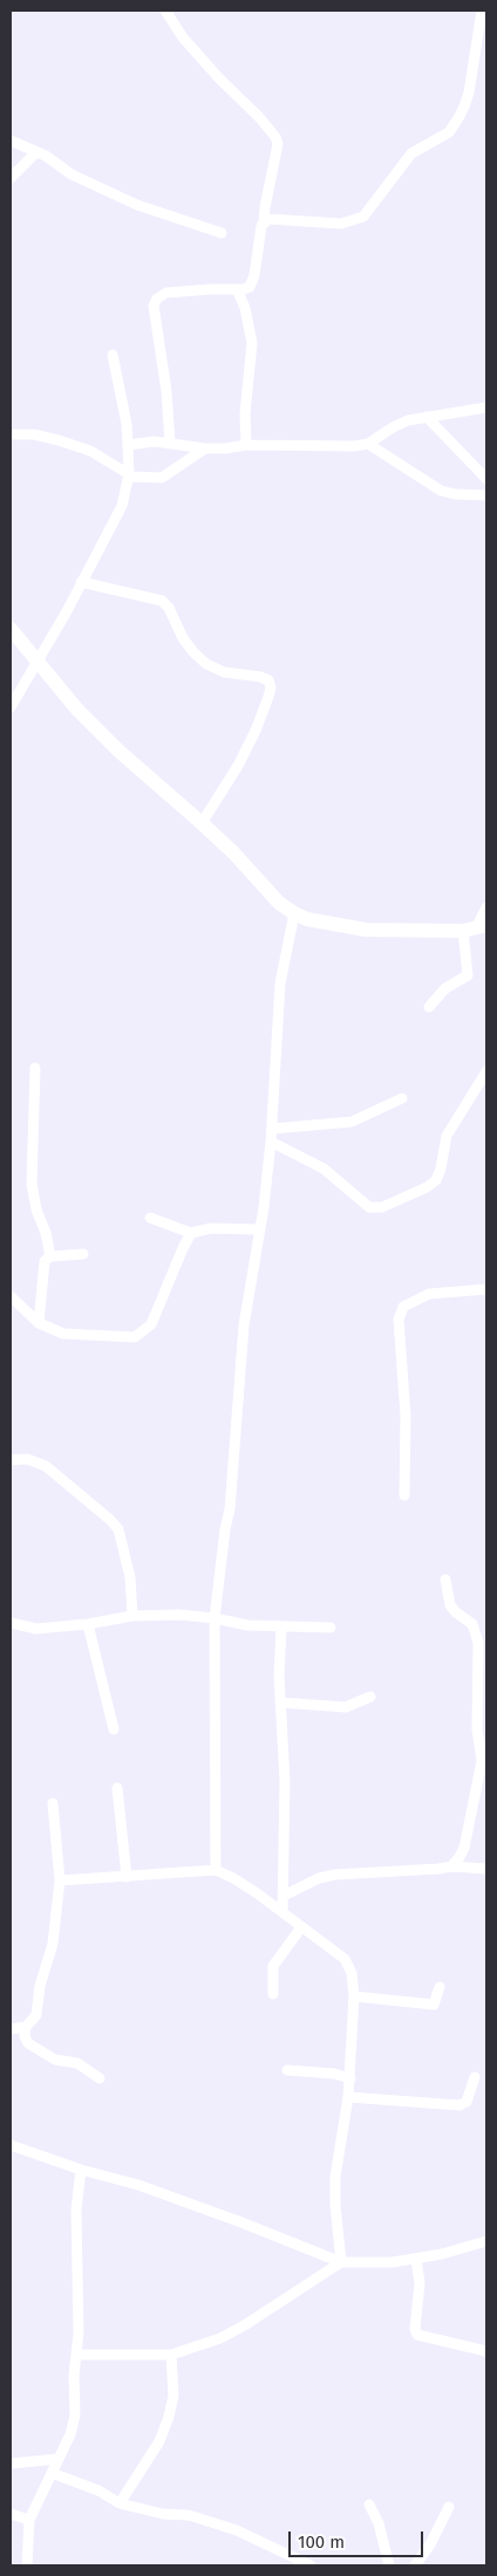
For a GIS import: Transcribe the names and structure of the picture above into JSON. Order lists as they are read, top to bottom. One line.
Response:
{"scale_bar":"100 m"}
